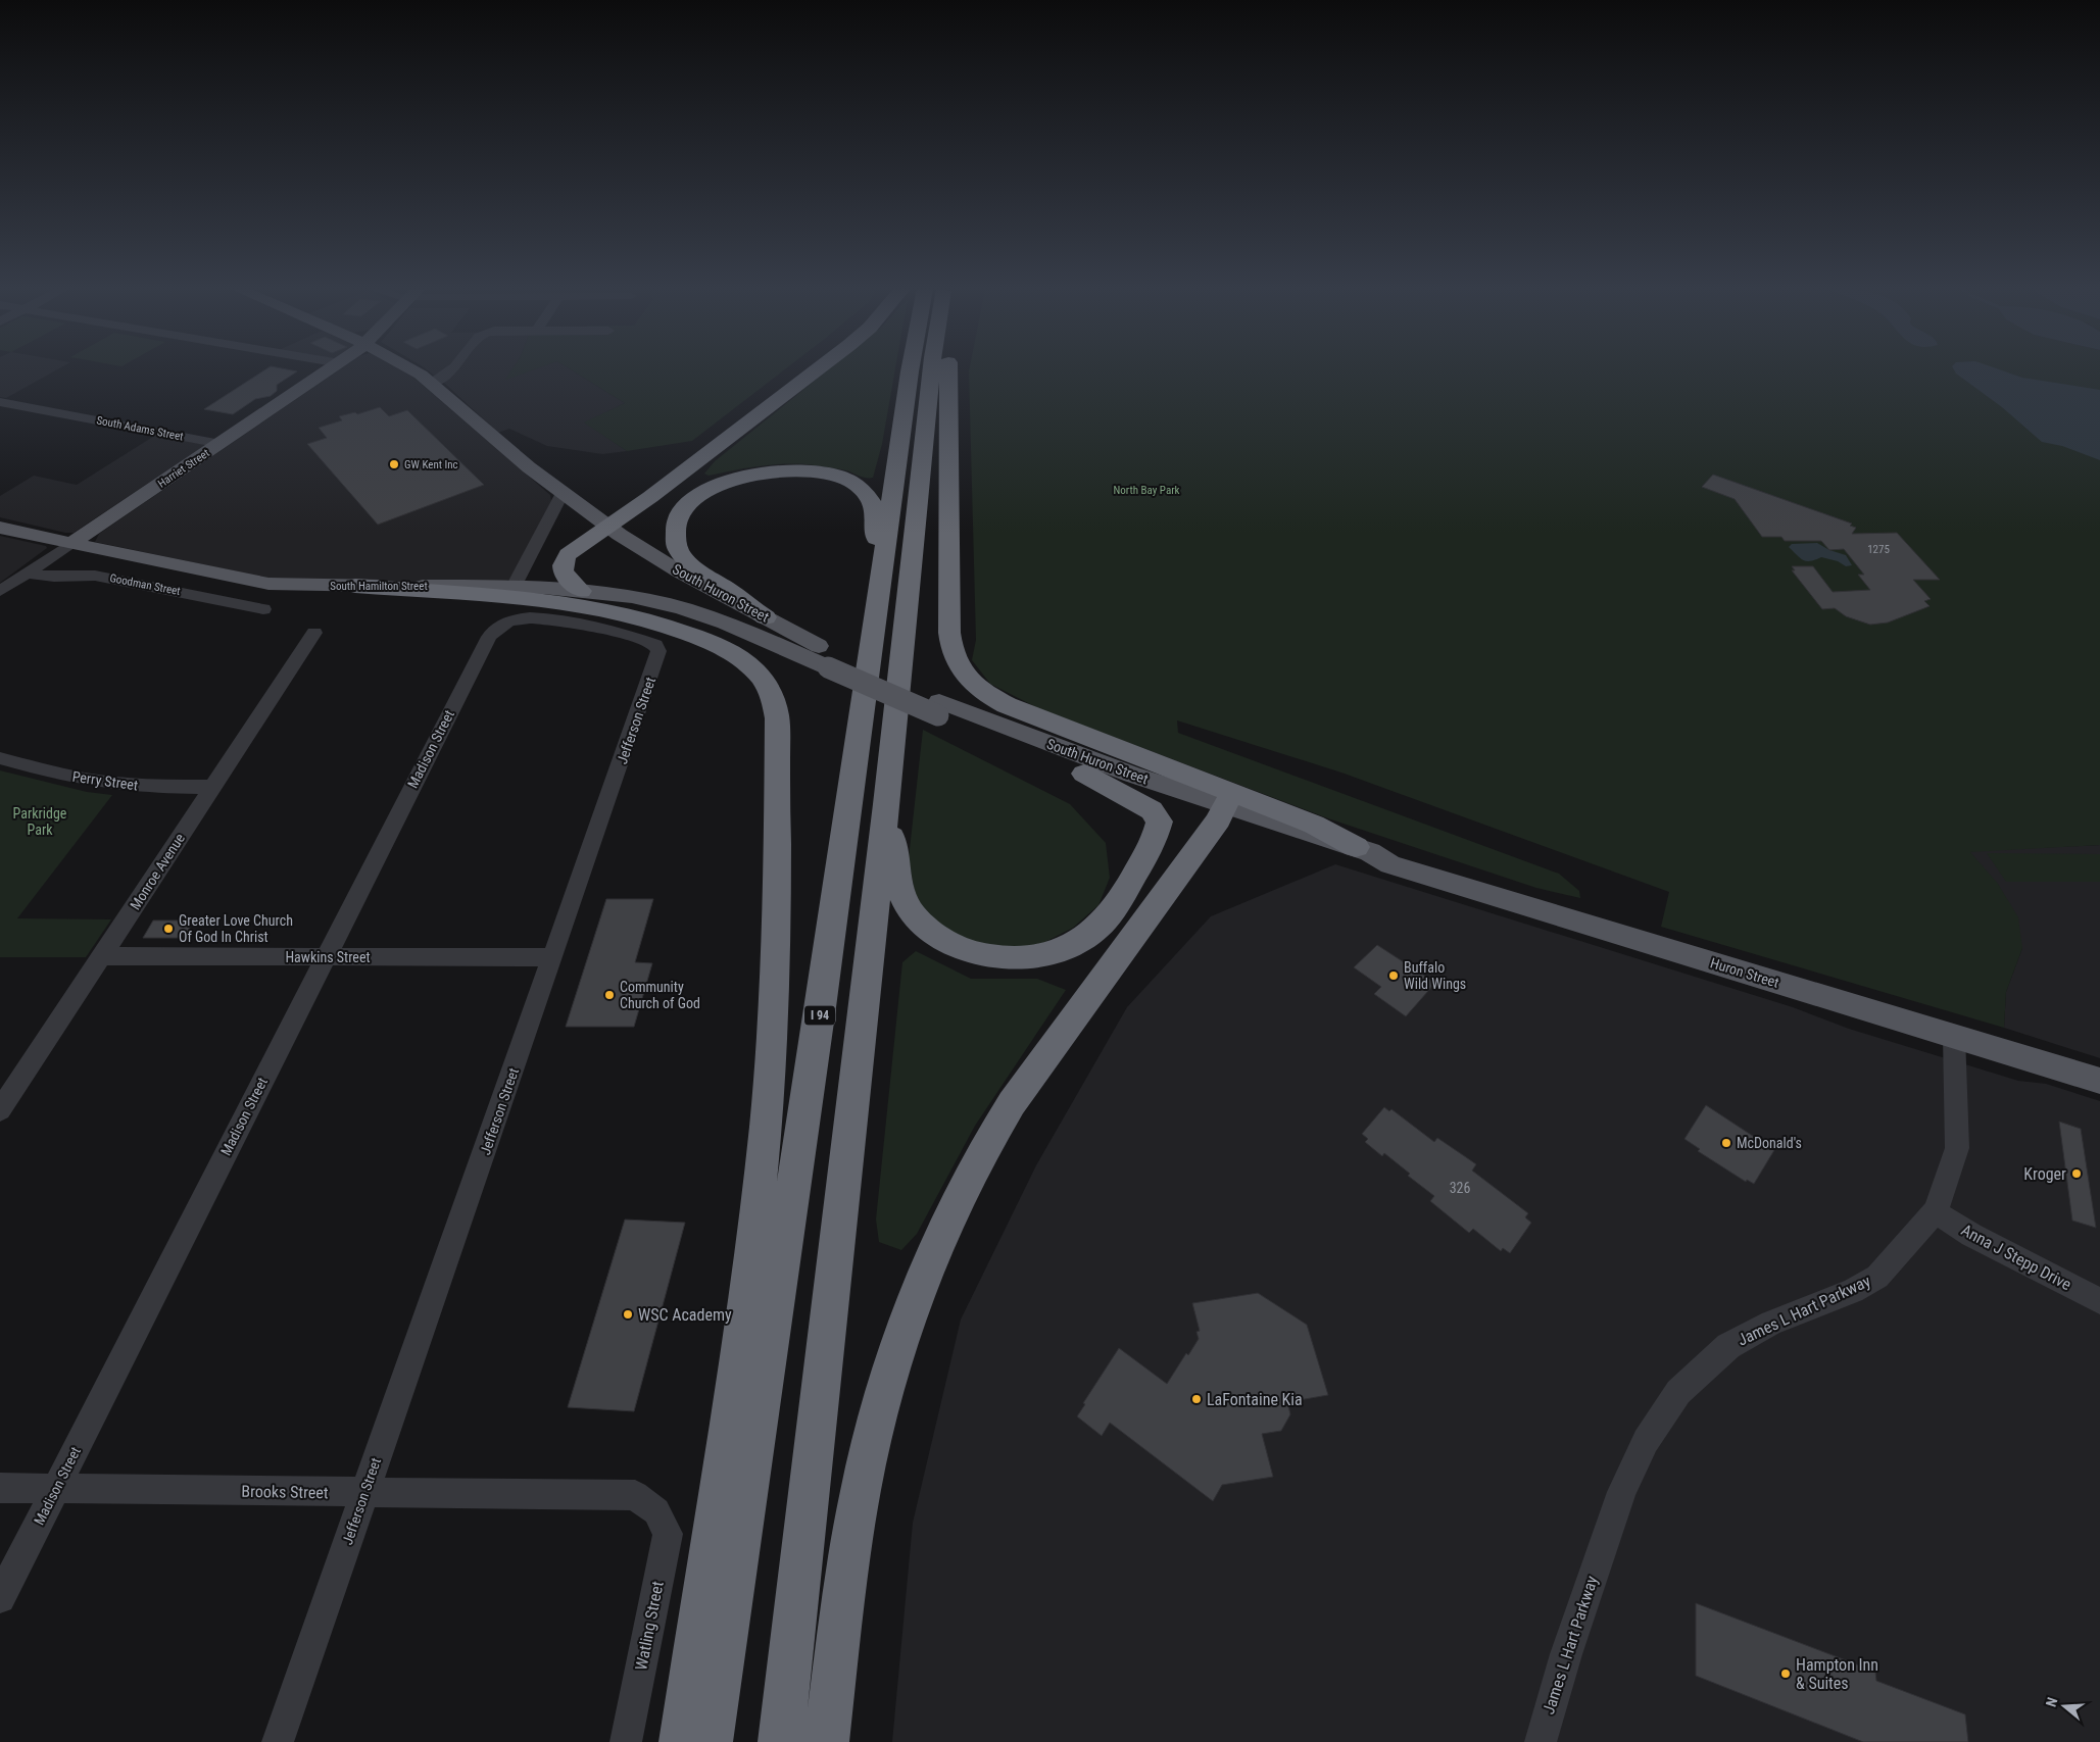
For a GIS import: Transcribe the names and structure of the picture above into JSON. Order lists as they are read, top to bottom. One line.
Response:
{"streets":{"highway":["I 94"],"main road":["Harriet Street","South Hamilton Street","South Huron Street","Huron Street"],"street":["South Adams Street","Goodman Street","Jefferson Street","Madison Street","Perry Street","Monroe Avenue","Hawkins Street","Anna J Stepp Drive","James L Hart Parkway","Brooks Street","Watling Street"]},"crossings":[["South Adams Street","Harriet Street"],["Harriet Street","Goodman Street"],["Harriet Street","South Hamilton Street"],["South Hamilton Street","South Huron Street"],["South Huron Street","Huron Street"],["Jefferson Street","Madison Street"],["Jefferson Street","Hawkins Street"],["Jefferson Street","Brooks Street"],["Madison Street","Hawkins Street"],["Madison Street","Brooks Street"],["Perry Street","Monroe Avenue"],["Monroe Avenue","Hawkins Street"],["Huron Street","James L Hart Parkway"],["Anna J Stepp Drive","James L Hart Parkway"],["Brooks Street","Watling Street"]],"parks":["North Bay Park","Parkridge Park"],"places":["GW Kent Inc","Greater Love Church Of God In Christ","Buffalo Wild Wings","Community Church of God","McDonald's","Kroger","WSC Academy","LaFontaine Kia","Hampton Inn & Suites"],"house_numbers":["1275","326"],"north":"left"}
